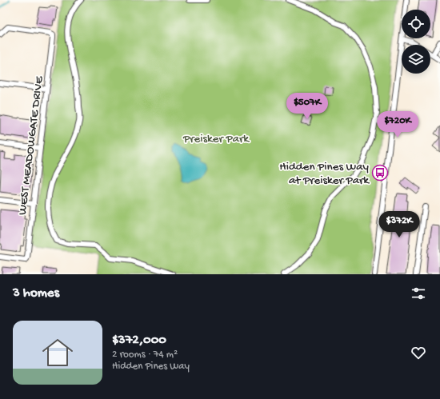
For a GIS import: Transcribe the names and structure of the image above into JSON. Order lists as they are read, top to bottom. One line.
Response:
{"streets":{"street":["WEST MEADOWGATE DRIVE"]},"parks":["Preisker Park"],"places":{"bus stop":["Hidden Pines Way at Preisker Park"]},"page":{"price":["$507K","$720K","$372K"],"heading":"3 homes","list":[{"name":"$372,000","note":"2 rooms · 74 m² · Hidden Pines Way"}]}}
